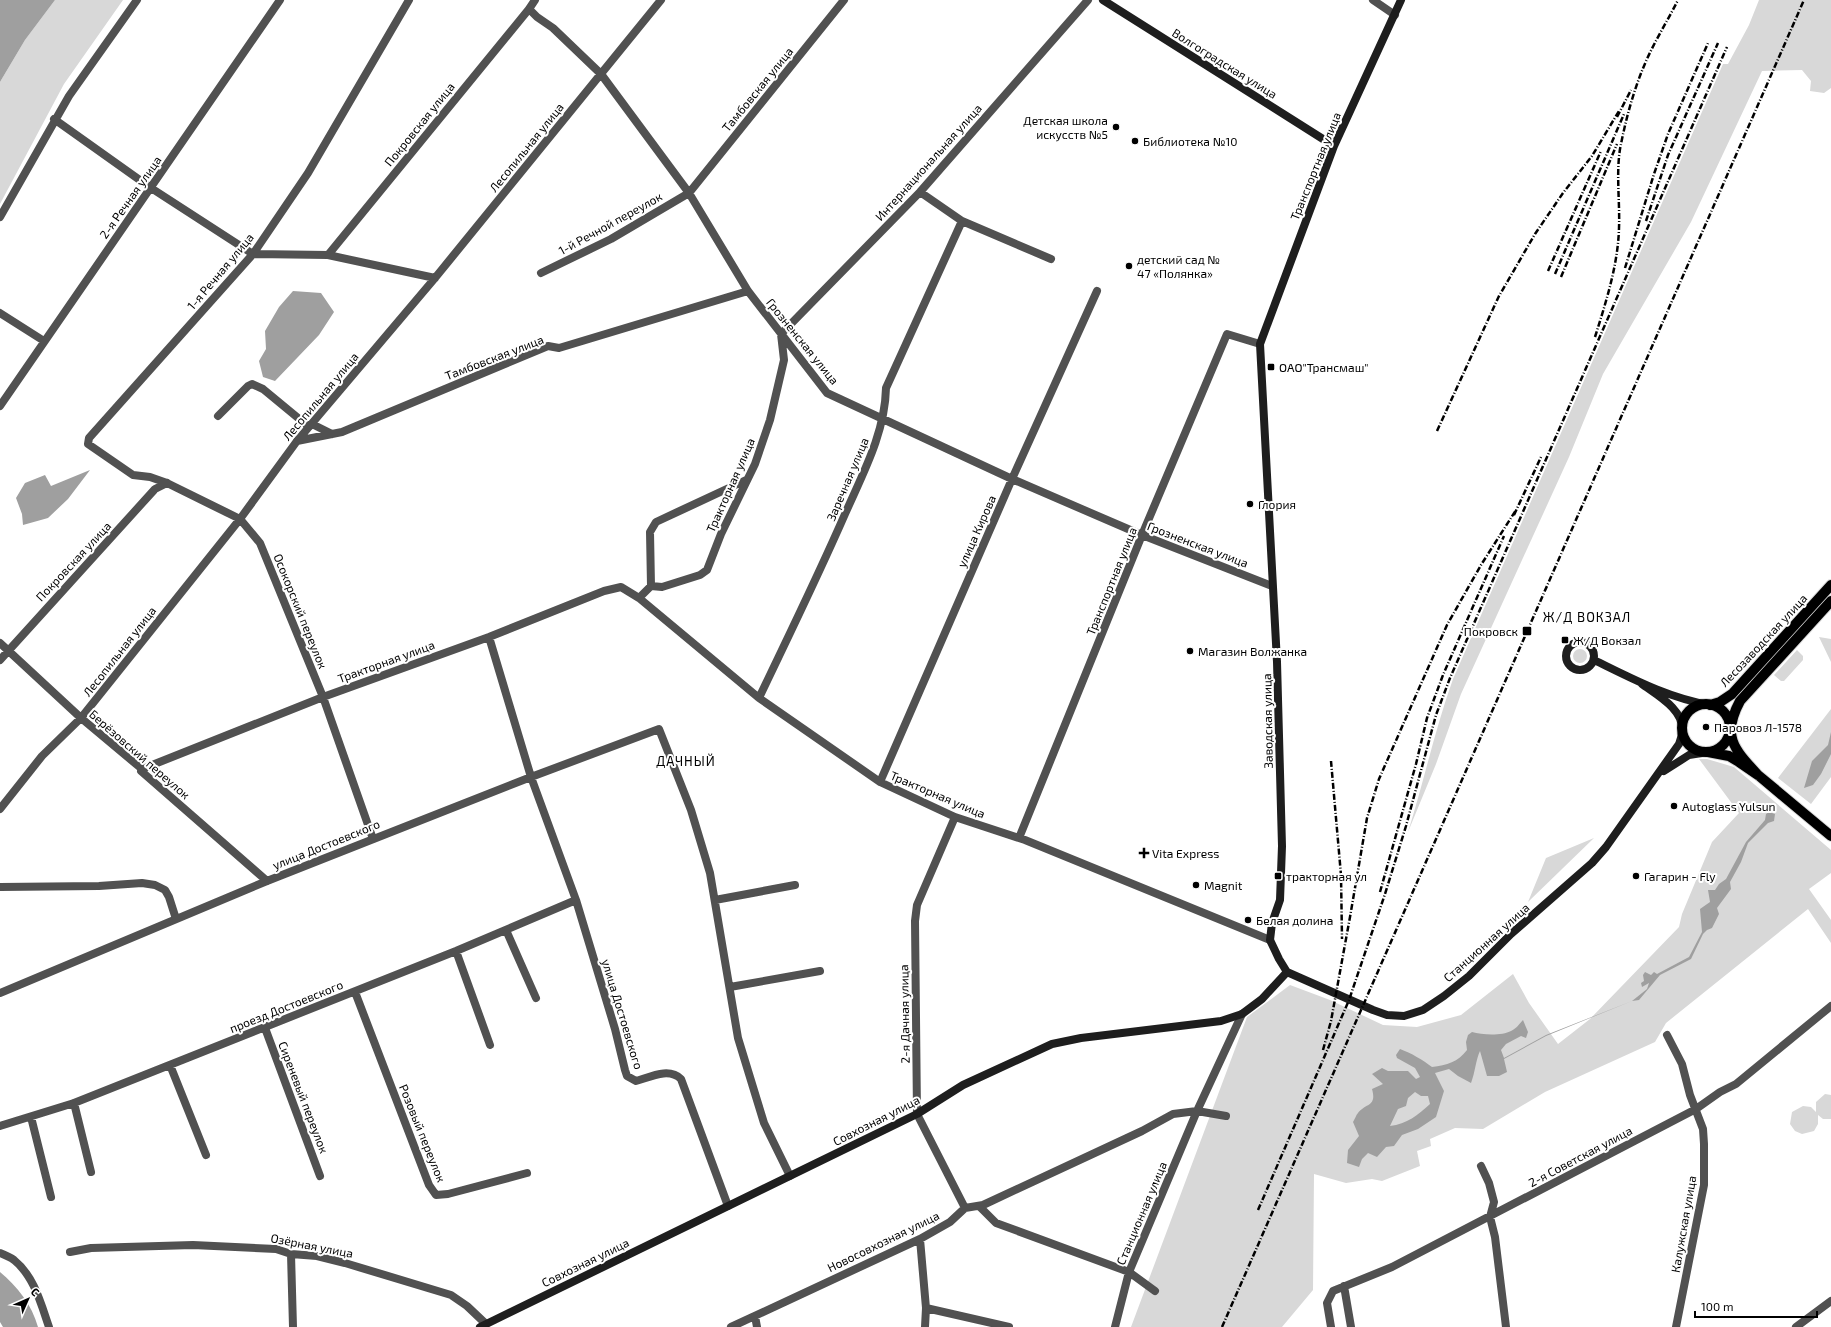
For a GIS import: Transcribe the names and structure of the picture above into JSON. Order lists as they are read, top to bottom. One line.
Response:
{"streets":{"main road":["Лесозаводская улица"],"street":["Волгоградская улица","Тамбовская улица","Покровская улица","Лесопильная улица","Интернациональная улица","Транспортная улица","2-я Речная улица","1-й Речной переулок","1-я Речная улица","Грозненская улица","Заречная улица","Тракторная улица","улица Кирова","Осокорский переулок","Заводская улица","Берёзовский переулок","улица Достоевского","Станционная улица","проезд Достоевского","2-я Дачная улица","Сиреневый переулок","Совхозная улица","Розовый переулок","2-я Советская улица","Калужская улица","Новосовхозная улица","Озёрная улица"]},"crossings":[["Волгоградская улица","Транспортная улица"],["Тамбовская улица","Лесопильная улица"],["Тамбовская улица","1-й Речной переулок"],["Тамбовская улица","Грозненская улица"],["Покровская улица","1-я Речная улица"],["Покровская улица","Грозненская улица"],["Покровская улица","Осокорский переулок"],["Покровская улица","Берёзовский переулок"],["Лесопильная улица","Грозненская улица"],["Лесопильная улица","Осокорский переулок"],["Лесопильная улица","Берёзовский переулок"],["Интернациональная улица","Грозненская улица"],["Интернациональная улица","Тракторная улица"],["Транспортная улица","Грозненская улица"],["Транспортная улица","Тракторная улица"],["Транспортная улица","Заводская улица"],["1-й Речной переулок","Грозненская улица"],["1-я Речная улица","Осокорский переулок"],["Грозненская улица","Заречная улица"],["Грозненская улица","Тракторная улица"],["Грозненская улица","улица Кирова"],["Грозненская улица","Заводская улица"],["Заречная улица","Тракторная улица"],["Тракторная улица","улица Кирова"],["Тракторная улица","Осокорский переулок"],["Тракторная улица","Заводская улица"],["Тракторная улица","Берёзовский переулок"],["Тракторная улица","улица Достоевского"],["Тракторная улица","2-я Дачная улица"],["Осокорский переулок","улица Достоевского"],["Лесозаводская улица","Станционная улица"],["Берёзовский переулок","улица Достоевского"],["улица Достоевского","проезд Достоевского"],["улица Достоевского","Совхозная улица"],["Станционная улица","Совхозная улица"],["проезд Достоевского","Сиреневый переулок"],["проезд Достоевского","Розовый переулок"],["2-я Дачная улица","Совхозная улица"],["2-я Дачная улица","Новосовхозная улица"],["Совхозная улица","Озёрная улица"],["2-я Советская улица","Калужская улица"]],"districts":["Ж/Д ВОКЗАЛ","ДАЧНЫЙ"],"places":{"other":["Детская школа искусств №5","Библиотека №10","детский сад № 47 «Полянка»","Глория","Магазин Волжанка","Паровоз Л-1578","Autoglass Yulsun","Гагарин - Fly","Magnit","Белая долина"],"transit":["ОАО\"Трансмаш\"","Покровск","Ж/Д Вокзал","тракторная ул"],"health":["Vita Express"]},"scale_bar":"100 m","north":"top right"}
